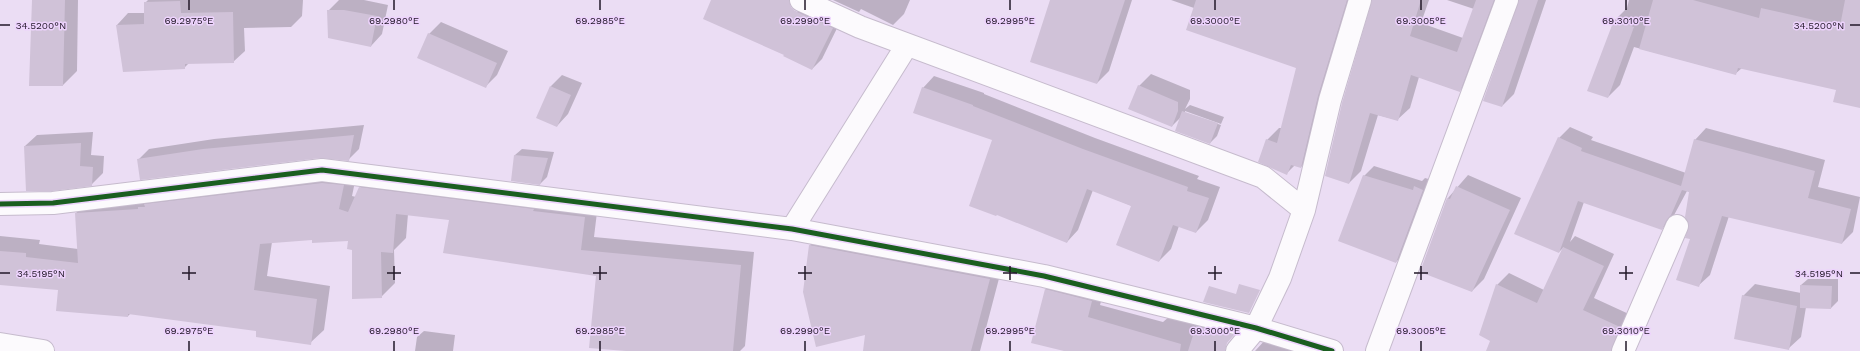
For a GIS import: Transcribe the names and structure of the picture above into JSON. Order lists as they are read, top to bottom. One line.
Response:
{"coordinates":["69.2975°E","69.2980°E","69.2985°E","69.2990°E","69.2995°E","69.3000°E","69.3005°E","69.3010°E","34.5200°N","34.5195°N"]}
